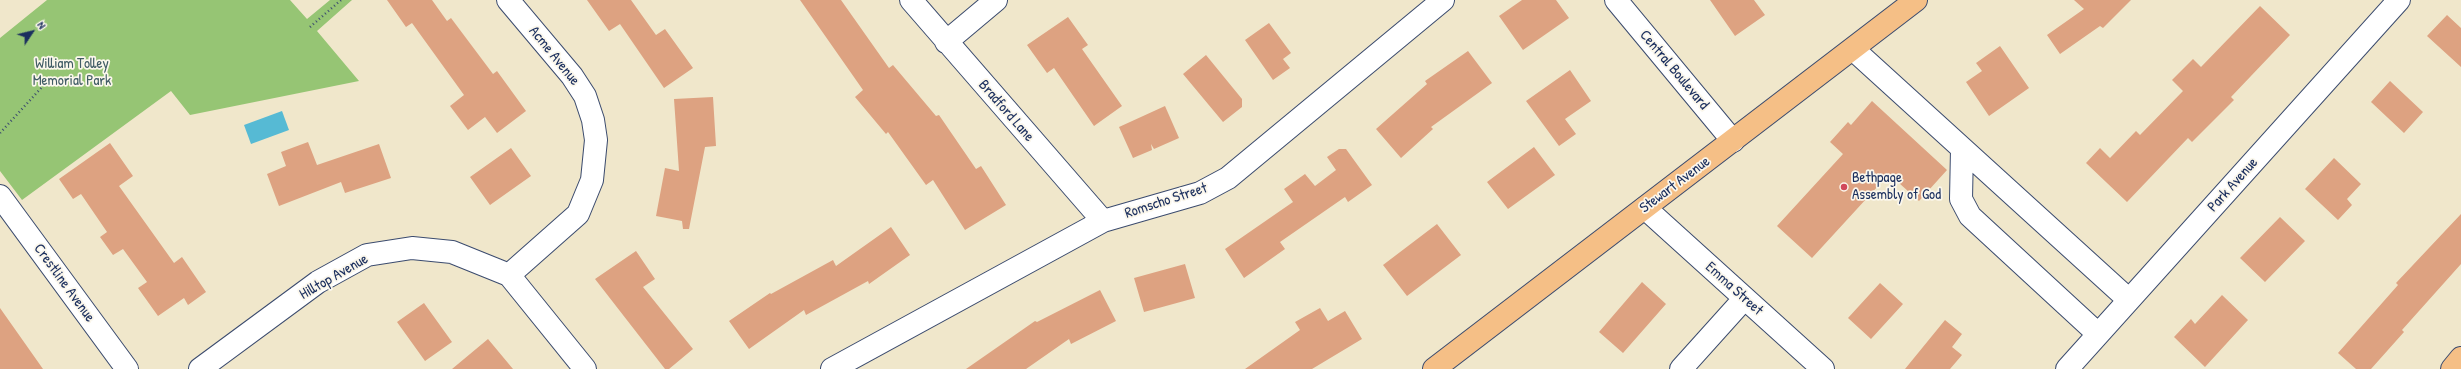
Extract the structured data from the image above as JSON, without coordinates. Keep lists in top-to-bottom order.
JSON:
{
  "streets": {
    "main road": ["Stewart Avenue"],
    "street": [
      "Acme Avenue",
      "Central Boulevard",
      "Bradford Lane",
      "Park Avenue",
      "Romscho Street",
      "Hilltop Avenue",
      "Crestline Avenue",
      "Emma Street"
    ]
  },
  "crossings": [
    ["Acme Avenue", "Hilltop Avenue"],
    ["Central Boulevard", "Stewart Avenue"],
    ["Bradford Lane", "Romscho Street"],
    ["Stewart Avenue", "Emma Street"]
  ],
  "parks": ["William Tolley Memorial Park"],
  "places": ["Bethpage Assembly of God"],
  "north": "top right"
}
